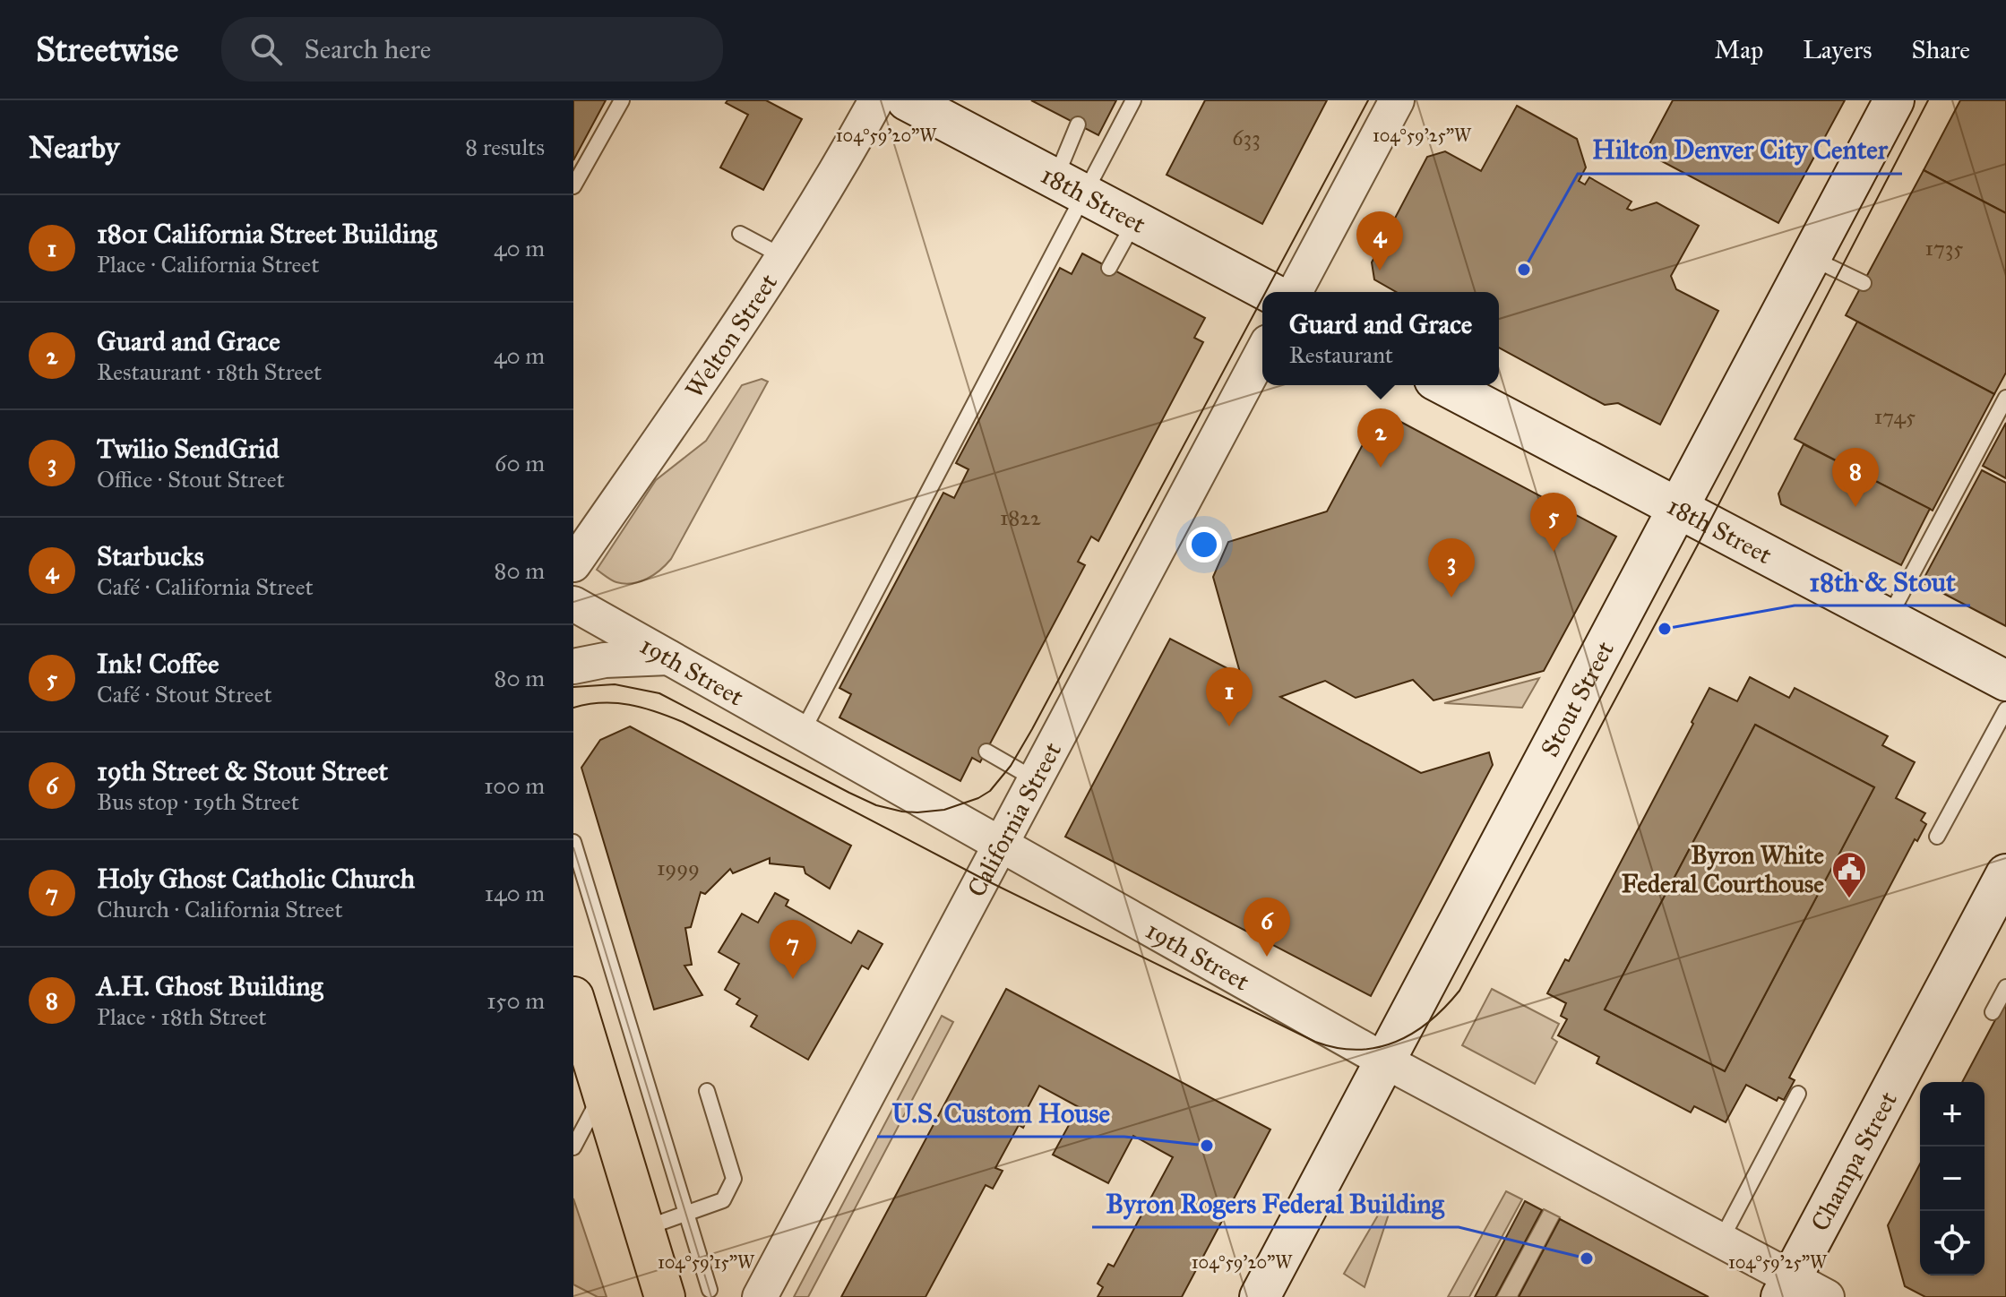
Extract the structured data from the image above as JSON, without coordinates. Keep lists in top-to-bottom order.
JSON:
{
  "streets": {
    "main road": ["18th Street", "Stout Street", "Champa Street"],
    "street": ["Welton Street", "19th Street", "California Street"]
  },
  "crossings": [
    ["18th Street", "Welton Street"],
    ["18th Street", "Stout Street"],
    ["19th Street", "Stout Street"],
    ["19th Street", "California Street"],
    ["19th Street", "Champa Street"]
  ],
  "places": {
    "other": [
      "Hilton Denver City Center",
      "18th & Stout",
      "U.S. Custom House",
      "Byron Rogers Federal Building"
    ],
    "public building": ["Byron White Federal Courthouse"]
  },
  "house_numbers": [
    "633",
    "1735",
    "1745",
    "1822",
    "1999"
  ],
  "page": {
    "header": "Streetwise",
    "search": "Search here",
    "nav": ["Map", "Layers", "Share"],
    "heading": ["Nearby", "8 results"],
    "list": [
      {
        "mark": "1",
        "name": "1801 California Street Building",
        "note": "Place · California Street",
        "value": "40 m"
      },
      {
        "mark": "2",
        "name": "Guard and Grace",
        "note": "Restaurant · 18th Street",
        "value": "40 m"
      },
      {
        "mark": "3",
        "name": "Twilio SendGrid",
        "note": "Office · Stout Street",
        "value": "60 m"
      },
      {
        "mark": "4",
        "name": "Starbucks",
        "note": "Café · California Street",
        "value": "80 m"
      },
      {
        "mark": "5",
        "name": "Ink! Coffee",
        "note": "Café · Stout Street",
        "value": "80 m"
      },
      {
        "mark": "6",
        "name": "19th Street & Stout Street",
        "note": "Bus stop · 19th Street",
        "value": "100 m"
      },
      {
        "mark": "7",
        "name": "Holy Ghost Catholic Church",
        "note": "Church · California Street",
        "value": "140 m"
      },
      {
        "mark": "8",
        "name": "A.H. Ghost Building",
        "note": "Place · 18th Street",
        "value": "150 m"
      }
    ],
    "pins": [
      "4",
      "2",
      "8",
      "5",
      "3",
      "1",
      "6",
      "7"
    ],
    "popup": ["Guard and Grace", "Restaurant"],
    "map_buttons": ["+", "−"]
  },
  "coordinates": ["104°59'20\"W", "104°59'25\"W", "104°59'15\"W"]
}
